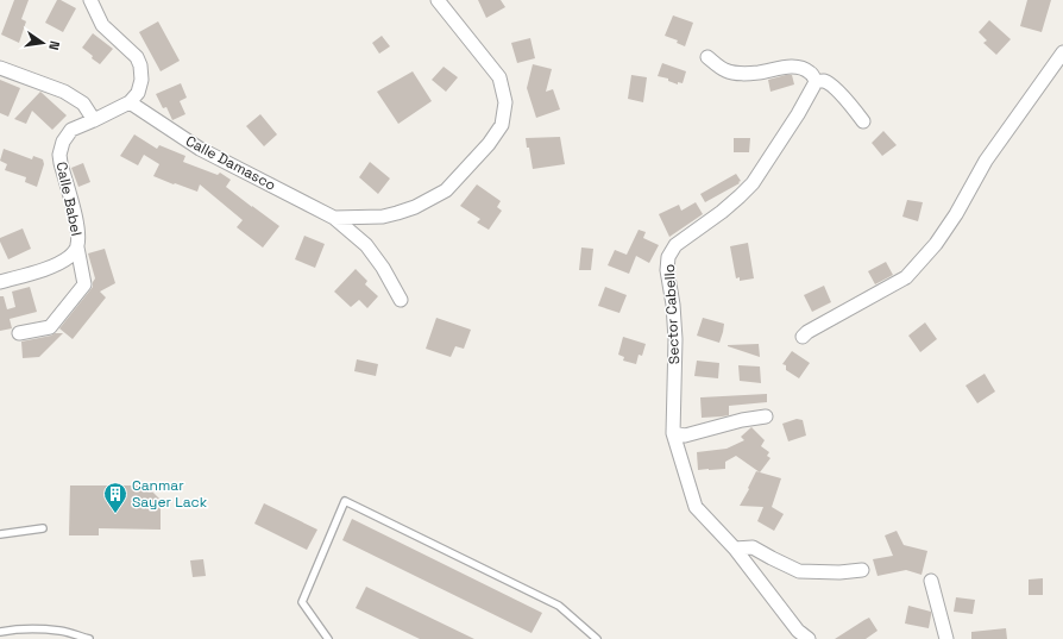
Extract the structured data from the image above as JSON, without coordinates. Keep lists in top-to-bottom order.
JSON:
{
  "streets": {
    "street": ["Calle Damasco", "Calle Babel", "Sector Cabello"]
  },
  "crossings": [
    ["Calle Damasco", "Calle Babel"]
  ],
  "places": {
    "building": ["Canmar Sayer Lack"]
  },
  "north": "right"
}
